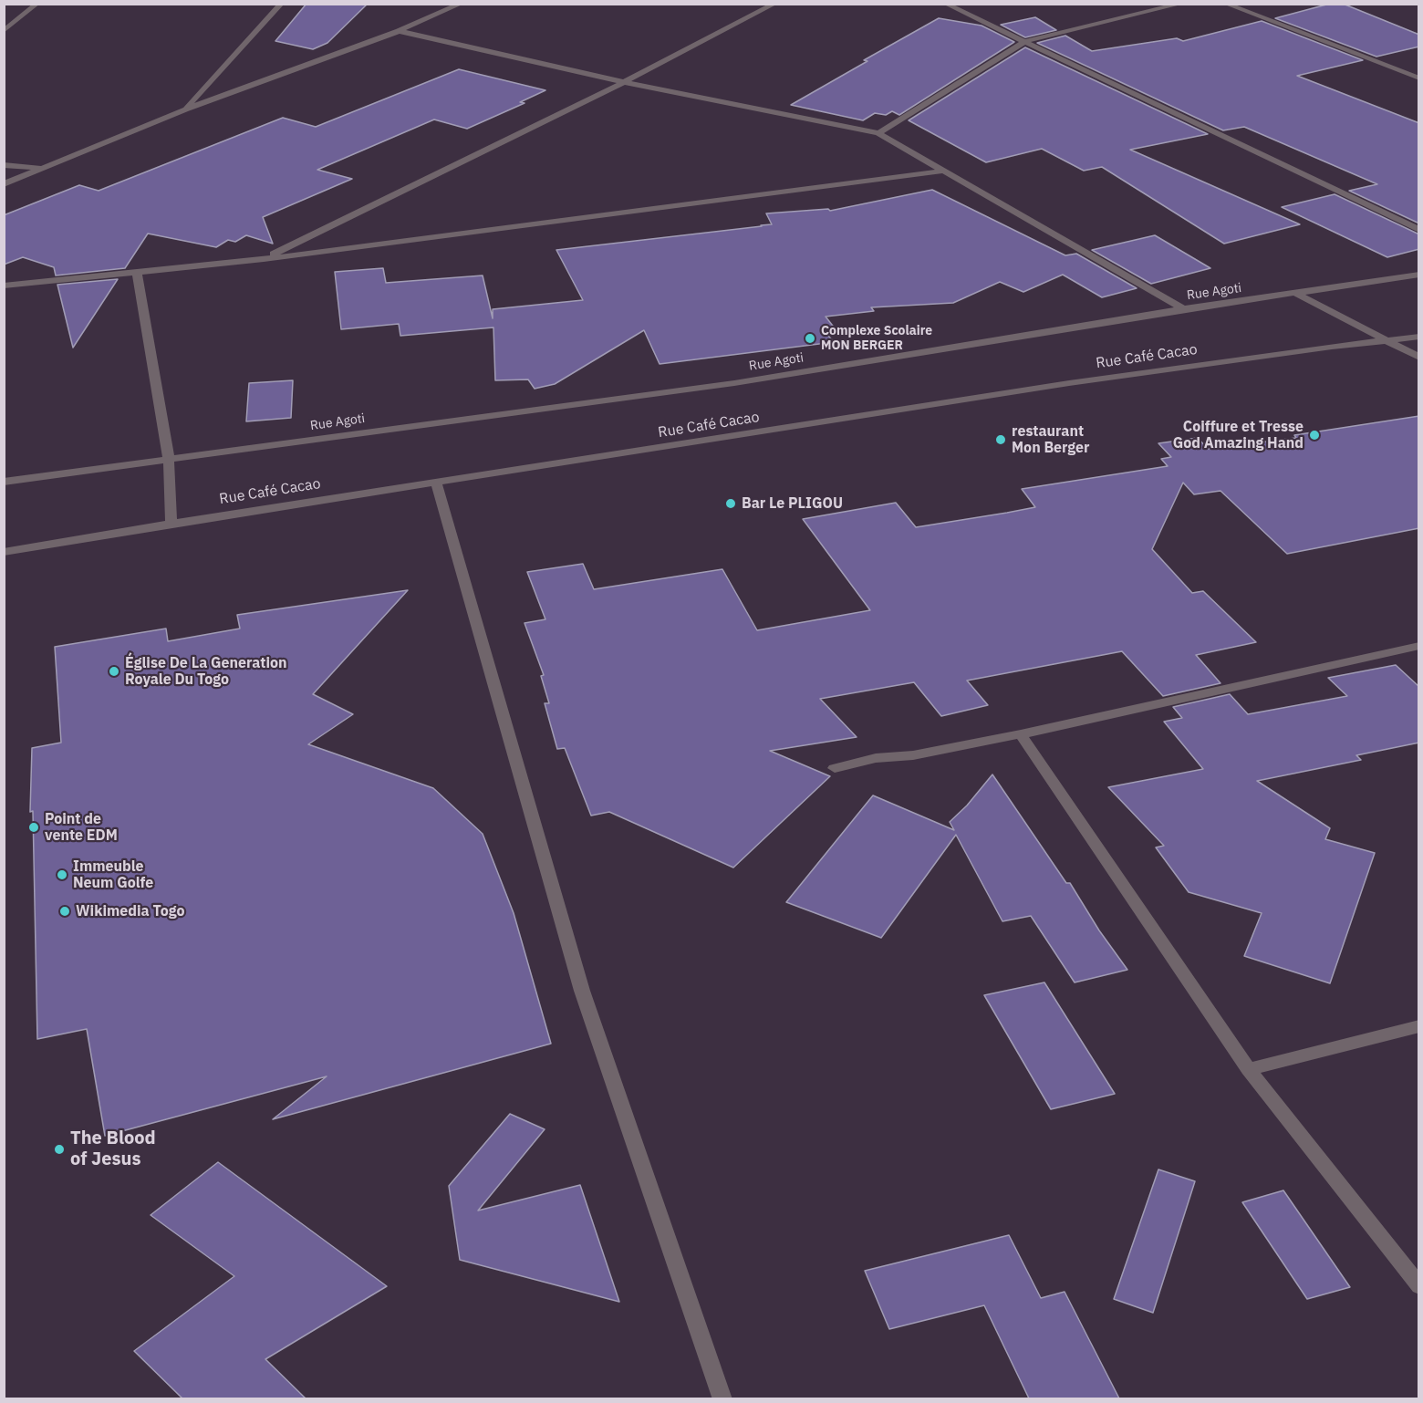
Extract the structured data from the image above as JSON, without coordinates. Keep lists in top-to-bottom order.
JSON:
{
  "streets": {
    "street": ["Rue Agoti", "Rue Café Cacao"]
  },
  "places": [
    "Complexe Scolaire MON BERGER",
    "Coiffure et Tresse God Amazing Hand",
    "restaurant Mon Berger",
    "Bar Le PLIGOU",
    "Église De La Generation Royale Du Togo",
    "Point de vente EDM",
    "Immeuble Neum Golfe",
    "Wikimedia Togo",
    "The Blood of Jesus"
  ]
}
